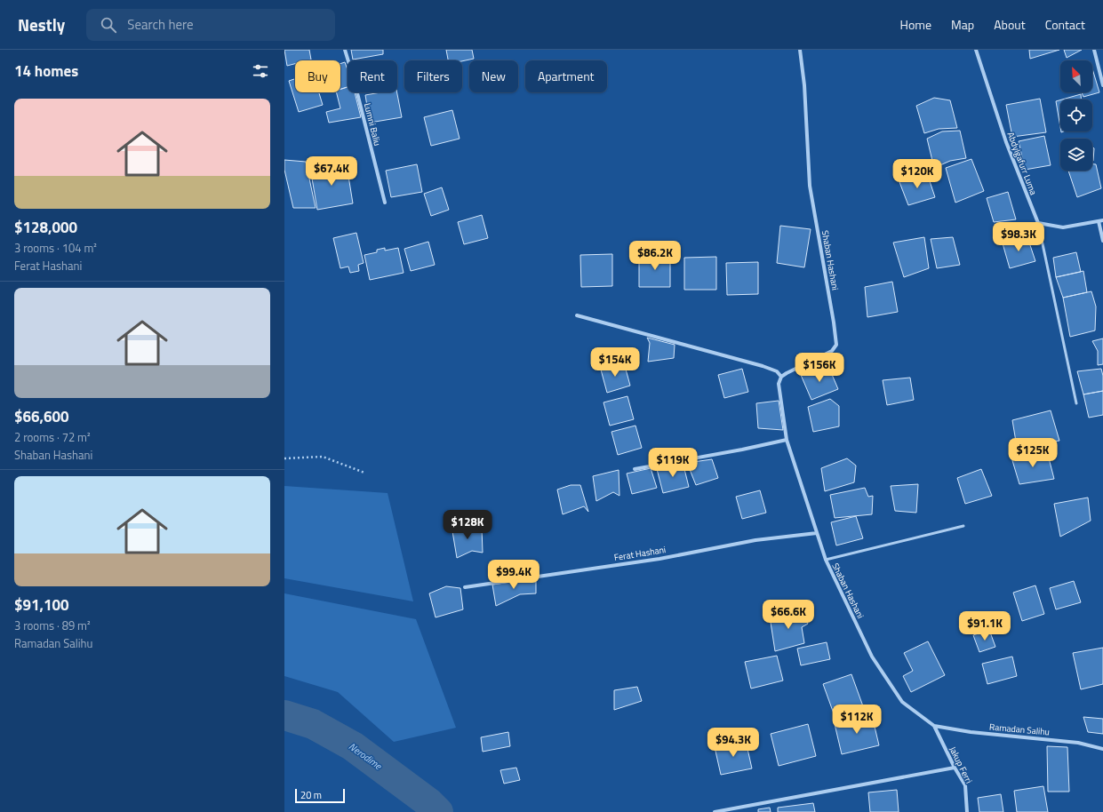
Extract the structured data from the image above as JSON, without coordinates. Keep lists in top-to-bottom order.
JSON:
{
  "streets": {
    "street": [
      "Lumni Baliu",
      "Abdylgafurr Luma",
      "Shaban Hashani",
      "Ferat Hashani",
      "Ramadan Salihu",
      "Jakup Ferri"
    ]
  },
  "crossings": [
    ["Shaban Hashani", "Ferat Hashani"],
    ["Shaban Hashani", "Ramadan Salihu"],
    ["Shaban Hashani", "Jakup Ferri"],
    ["Ramadan Salihu", "Jakup Ferri"]
  ],
  "water": ["Nerodime"],
  "scale_bar": "20 m",
  "north": "top left",
  "page": {
    "header": "Nestly",
    "search": "Search here",
    "nav": [
      "Home",
      "Map",
      "About",
      "Contact"
    ],
    "heading": "14 homes",
    "chip": [
      "Buy",
      "Rent",
      "Filters",
      "New",
      "Apartment"
    ],
    "list": [
      {
        "name": "$128,000",
        "note": "3 rooms · 104 m² · Ferat Hashani"
      },
      {
        "name": "$66,600",
        "note": "2 rooms · 72 m² · Shaban Hashani"
      },
      {
        "name": "$91,100",
        "note": "3 rooms · 89 m² · Ramadan Salihu"
      }
    ],
    "price": [
      "$67.4K",
      "$120K",
      "$98.3K",
      "$86.2K",
      "$154K",
      "$156K",
      "$125K",
      "$119K",
      "$128K",
      "$99.4K",
      "$66.6K",
      "$91.1K",
      "$112K",
      "$94.3K"
    ],
    "scale": "20 m"
  }
}
